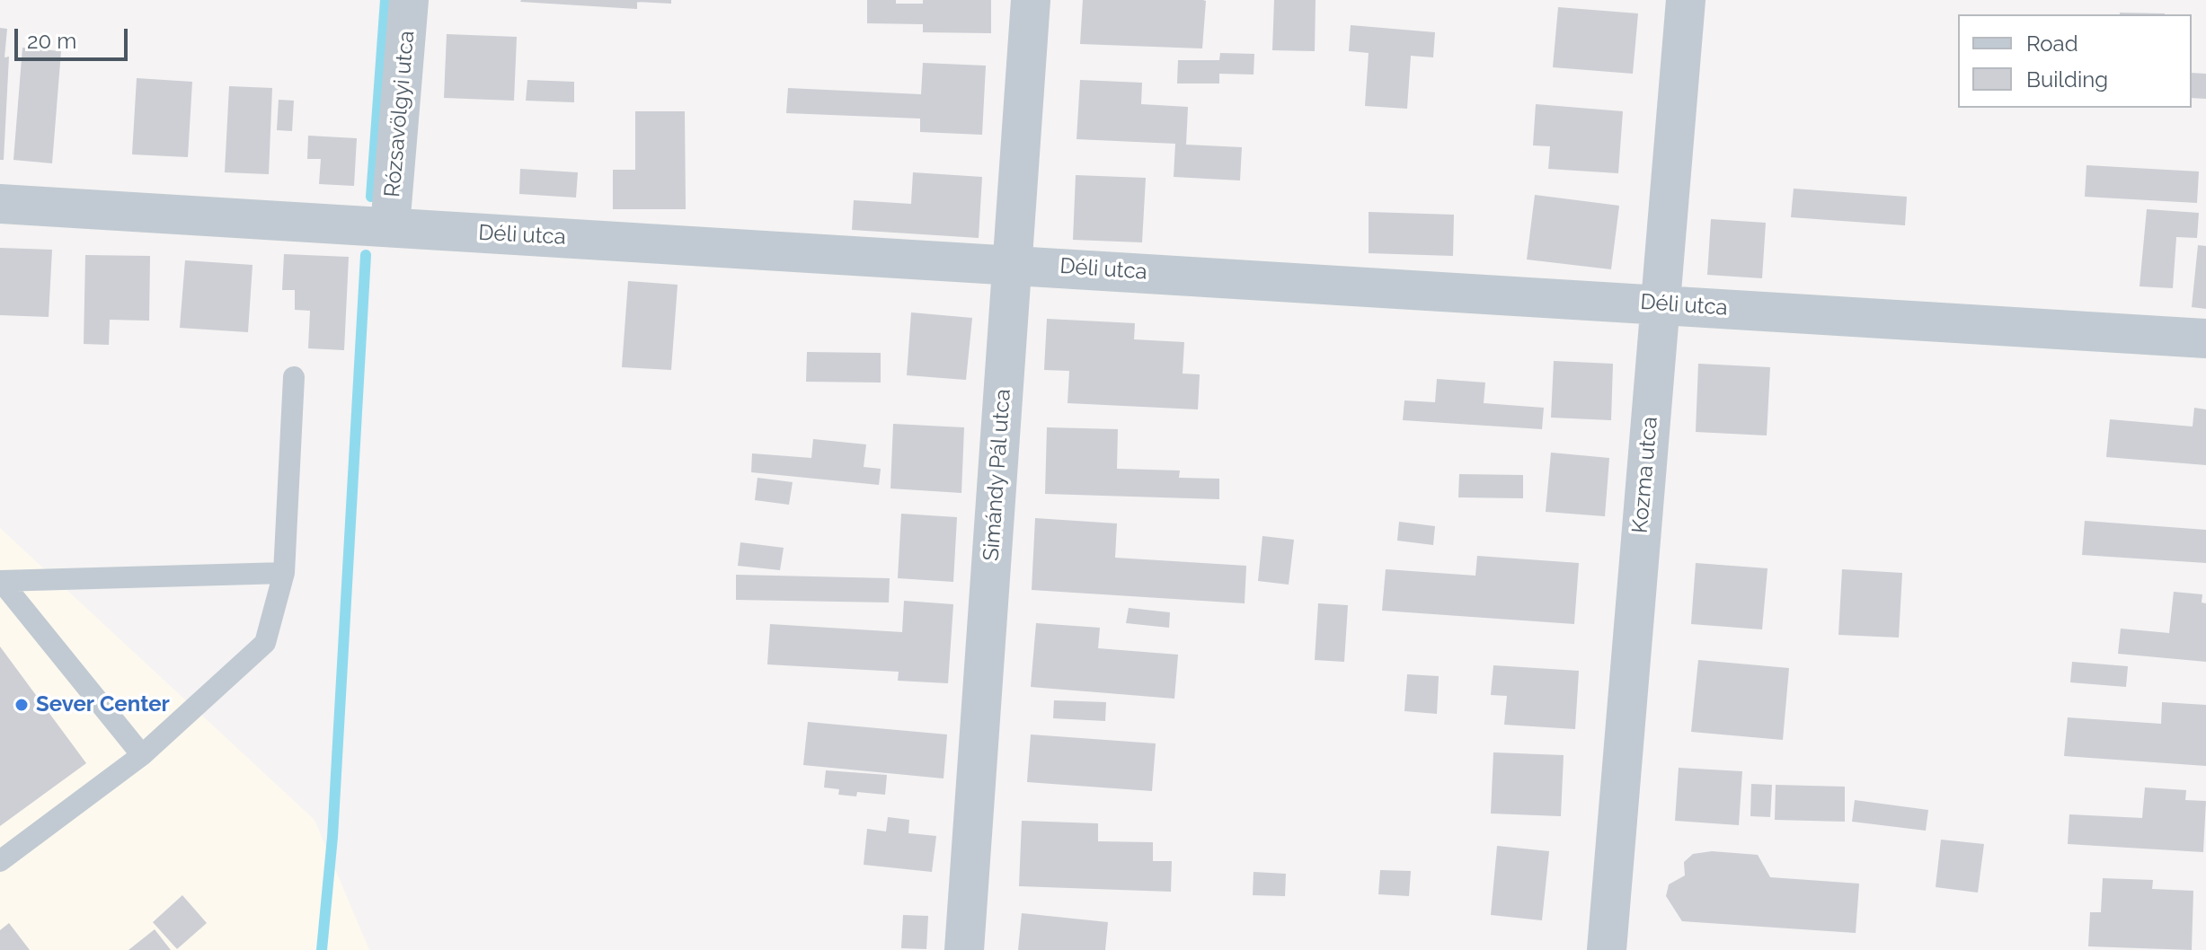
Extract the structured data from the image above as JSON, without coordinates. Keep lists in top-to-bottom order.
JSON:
{
  "streets": {
    "street": [
      "Rózsavölgyi utca",
      "Déli utca",
      "Simándy Pál utca",
      "Kozma utca"
    ]
  },
  "crossings": [
    ["Rózsavölgyi utca", "Déli utca"],
    ["Déli utca", "Simándy Pál utca"],
    ["Déli utca", "Kozma utca"]
  ],
  "places": ["Sever Center"],
  "legend": ["Road", "Building"],
  "scale_bar": "20 m"
}
